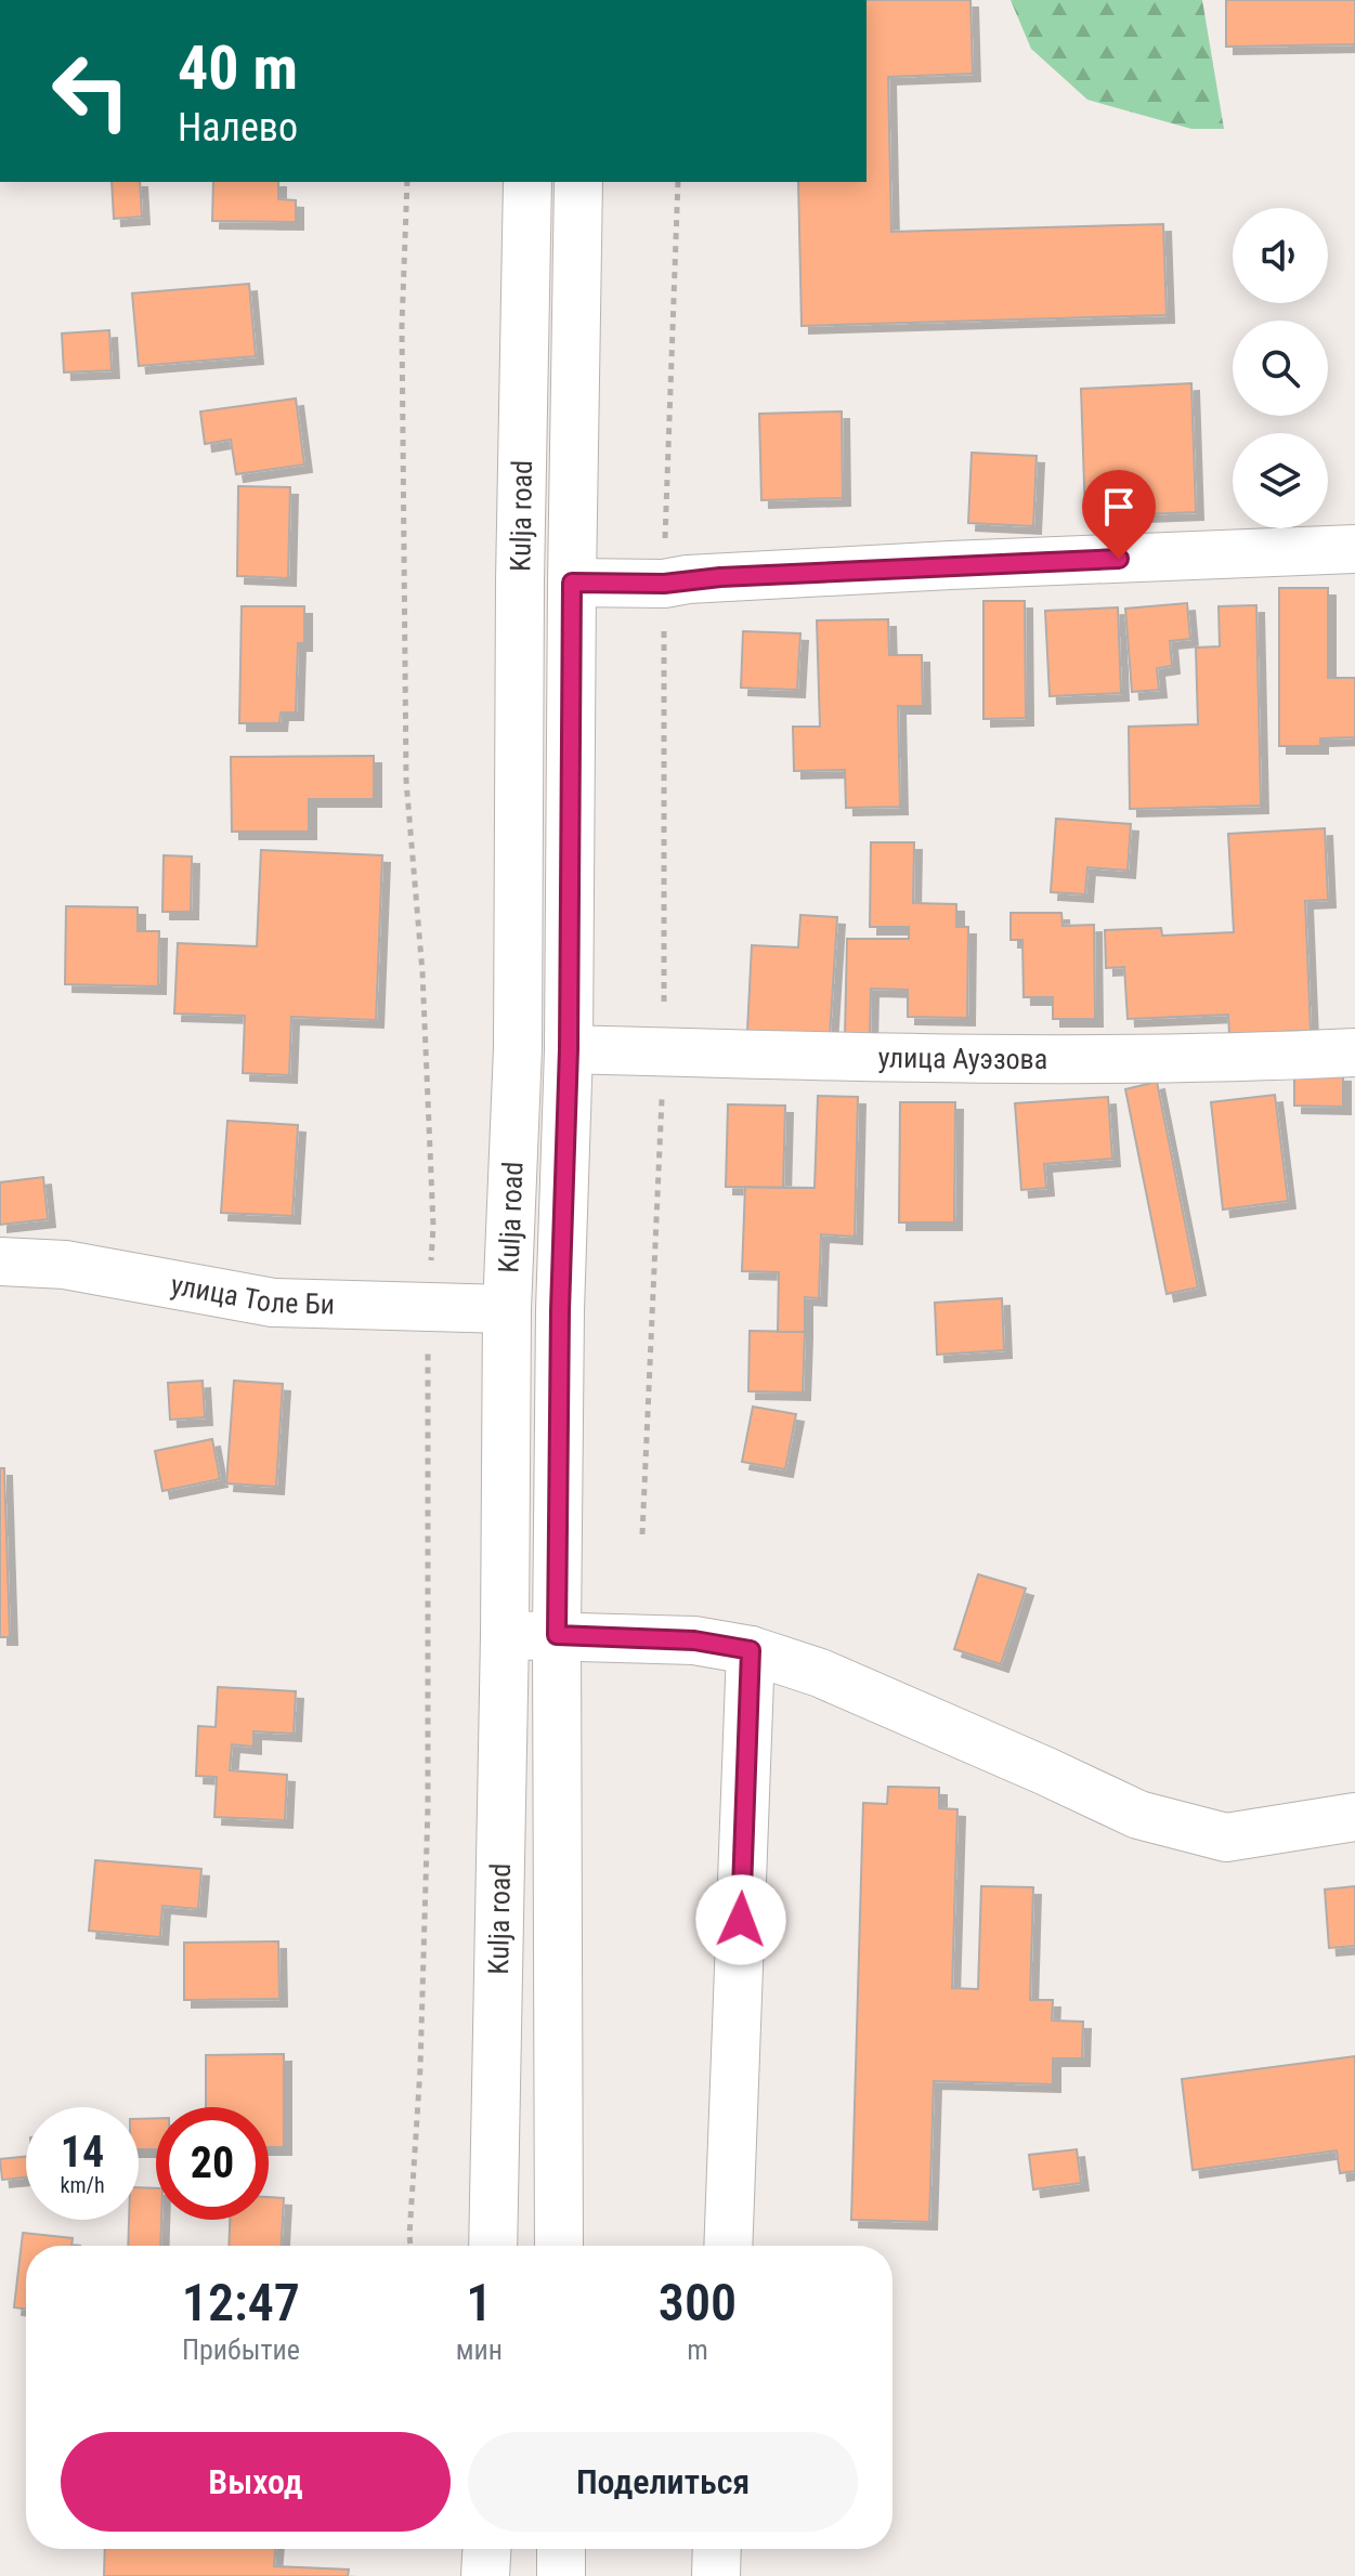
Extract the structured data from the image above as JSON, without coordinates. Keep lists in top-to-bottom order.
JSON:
{
  "streets": {
    "main road": ["Kulja road", "улица Ауэзова", "улица Толе Би"]
  },
  "crossings": [
    ["Kulja road", "улица Ауэзова"],
    ["Kulja road", "улица Толе Би"]
  ],
  "page": {
    "turn": ["40 m", "Налево"],
    "speed": "14 km/h",
    "limit": "20",
    "eta": [
      "12:47",
      "Прибытие",
      "1",
      "мин",
      "300",
      "m"
    ],
    "buttons": ["Выход", "Поделиться"]
  }
}
